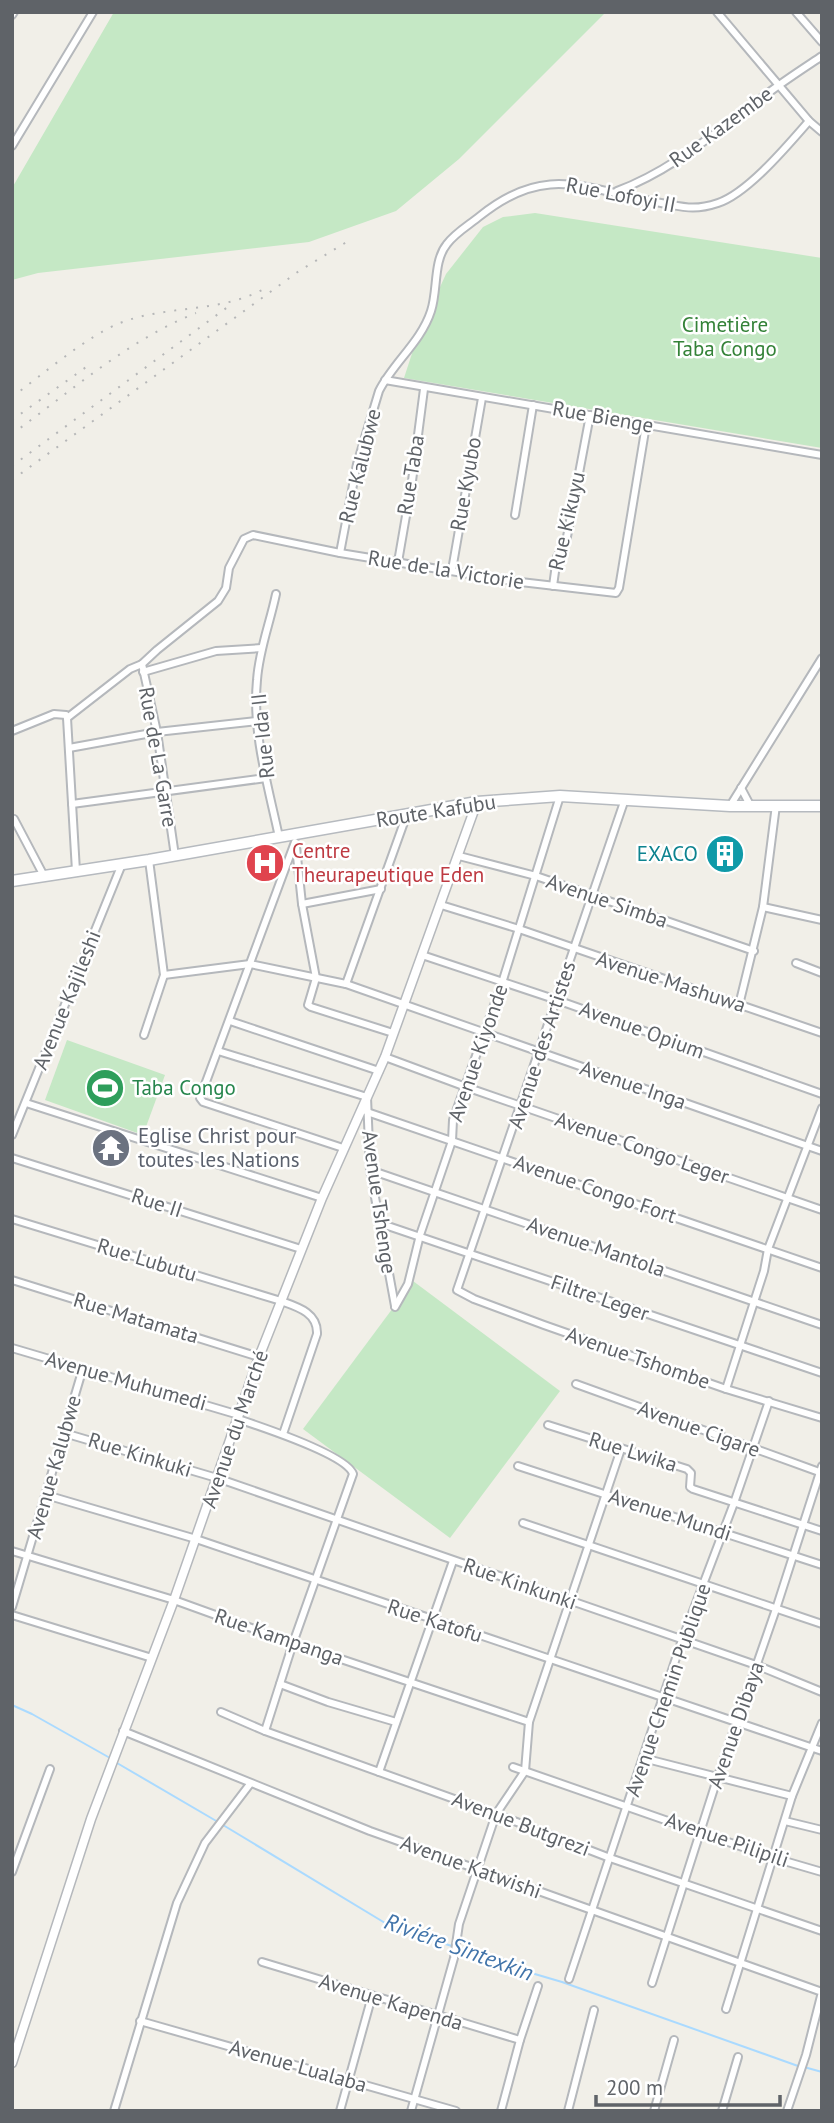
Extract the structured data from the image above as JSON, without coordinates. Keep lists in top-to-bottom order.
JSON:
{
  "streets": {
    "main road": ["Route Kafubu"],
    "street": [
      "Rue Kazembe",
      "Rue Lofoyi II",
      "Rue Bienge",
      "Rue Kalubwe",
      "Rue Taba",
      "Rue Kyubo",
      "Rue Kikuyu",
      "Rue de la Victorie",
      "Rue Ida II",
      "Rue de La Garre",
      "Avenue Simba",
      "Avenue Mashuwa",
      "Avenue Kajileshi",
      "Avenue Opium",
      "Avenue des Artistes",
      "Avenue Kiyonde",
      "Avenue Inga",
      "Avenue Congo Leger",
      "Avenue Congo Fort",
      "Avenue Tshenge",
      "Rue II",
      "Avenue Mantola",
      "Rue Lubutu",
      "Filtre Leger",
      "Rue Matamata",
      "Avenue Tshombe",
      "Avenue Muhumedi",
      "Avenue du Marché",
      "Avenue Cigare",
      "Rue Lwika",
      "Rue Kinkuki",
      "Avenue Kalubwe",
      "Avenue Mundi",
      "Rue Kinkunki",
      "Rue Katofu",
      "Rue Kampanga",
      "Avenue Chemin Publique",
      "Avenue Dibaya",
      "Avenue Butgrezi",
      "Avenue Pilipili",
      "Avenue Katwishi",
      "Avenue Kapenda",
      "Avenue Lualaba"
    ]
  },
  "crossings": [
    ["Rue Kazembe", "Rue Lofoyi II"],
    ["Rue Lofoyi II", "Rue Bienge"],
    ["Rue Lofoyi II", "Rue Kalubwe"],
    ["Rue Bienge", "Rue Kalubwe"],
    ["Rue Bienge", "Rue Taba"],
    ["Rue Bienge", "Rue Kyubo"],
    ["Rue Bienge", "Rue Kikuyu"],
    ["Rue Bienge", "Rue de la Victorie"],
    ["Rue Kalubwe", "Rue de la Victorie"],
    ["Rue Taba", "Rue de la Victorie"],
    ["Rue Kyubo", "Rue de la Victorie"],
    ["Rue Kikuyu", "Rue de la Victorie"],
    ["Rue de la Victorie", "Rue de La Garre"],
    ["Rue Ida II", "Route Kafubu"],
    ["Rue de La Garre", "Route Kafubu"],
    ["Route Kafubu", "Avenue Kajileshi"],
    ["Route Kafubu", "Avenue des Artistes"],
    ["Route Kafubu", "Avenue Kiyonde"],
    ["Route Kafubu", "Avenue du Marché"],
    ["Avenue Simba", "Avenue des Artistes"],
    ["Avenue Simba", "Avenue Kiyonde"],
    ["Avenue Simba", "Avenue du Marché"],
    ["Avenue Mashuwa", "Avenue des Artistes"],
    ["Avenue Mashuwa", "Avenue Kiyonde"],
    ["Avenue Mashuwa", "Avenue du Marché"],
    ["Avenue Opium", "Avenue des Artistes"],
    ["Avenue Opium", "Avenue Kiyonde"],
    ["Avenue Opium", "Avenue du Marché"],
    ["Avenue des Artistes", "Avenue Inga"],
    ["Avenue des Artistes", "Avenue Congo Leger"],
    ["Avenue des Artistes", "Avenue Congo Fort"],
    ["Avenue des Artistes", "Avenue Mantola"],
    ["Avenue des Artistes", "Filtre Leger"],
    ["Avenue des Artistes", "Avenue Tshombe"],
    ["Avenue Kiyonde", "Avenue Inga"],
    ["Avenue Kiyonde", "Avenue Congo Leger"],
    ["Avenue Kiyonde", "Avenue Congo Fort"],
    ["Avenue Kiyonde", "Avenue Tshenge"],
    ["Avenue Kiyonde", "Avenue Mantola"],
    ["Avenue Kiyonde", "Filtre Leger"],
    ["Avenue Inga", "Avenue du Marché"],
    ["Avenue Congo Leger", "Avenue du Marché"],
    ["Avenue Congo Fort", "Avenue Tshenge"],
    ["Avenue Tshenge", "Avenue Mantola"],
    ["Avenue Tshenge", "Filtre Leger"],
    ["Avenue Tshenge", "Avenue du Marché"],
    ["Rue II", "Avenue du Marché"],
    ["Rue Lubutu", "Avenue Muhumedi"],
    ["Rue Lubutu", "Avenue du Marché"],
    ["Rue Matamata", "Avenue du Marché"],
    ["Avenue Tshombe", "Avenue Chemin Publique"],
    ["Avenue Muhumedi", "Avenue du Marché"],
    ["Avenue Muhumedi", "Avenue Kalubwe"],
    ["Avenue Muhumedi", "Rue Kinkunki"],
    ["Avenue du Marché", "Rue Kinkuki"],
    ["Avenue du Marché", "Rue Kinkunki"],
    ["Avenue du Marché", "Rue Katofu"],
    ["Avenue du Marché", "Rue Kampanga"],
    ["Avenue du Marché", "Avenue Katwishi"],
    ["Avenue Cigare", "Avenue Chemin Publique"],
    ["Avenue Cigare", "Avenue Dibaya"],
    ["Rue Lwika", "Avenue Chemin Publique"],
    ["Rue Lwika", "Avenue Dibaya"],
    ["Rue Kinkuki", "Avenue Kalubwe"],
    ["Rue Kinkuki", "Rue Kinkunki"],
    ["Avenue Kalubwe", "Rue Katofu"],
    ["Avenue Kalubwe", "Rue Kampanga"],
    ["Avenue Mundi", "Avenue Chemin Publique"],
    ["Avenue Mundi", "Avenue Dibaya"],
    ["Rue Kinkunki", "Avenue Chemin Publique"],
    ["Rue Kinkunki", "Avenue Dibaya"],
    ["Rue Katofu", "Avenue Chemin Publique"],
    ["Rue Katofu", "Avenue Dibaya"],
    ["Avenue Chemin Publique", "Avenue Butgrezi"],
    ["Avenue Chemin Publique", "Avenue Pilipili"],
    ["Avenue Chemin Publique", "Avenue Katwishi"],
    ["Avenue Dibaya", "Avenue Butgrezi"],
    ["Avenue Dibaya", "Avenue Pilipili"],
    ["Avenue Dibaya", "Avenue Katwishi"]
  ],
  "water": ["Riviére Sintexkin"],
  "parks": ["Cimetière Taba Congo"],
  "places": {
    "building": ["EXACO"],
    "hospital": ["Centre Theurapeutique Eden"],
    "sports": ["Taba Congo"],
    "temple": ["Eglise Christ pour toutes les Nations"]
  },
  "scale_bar": "200 m"
}
